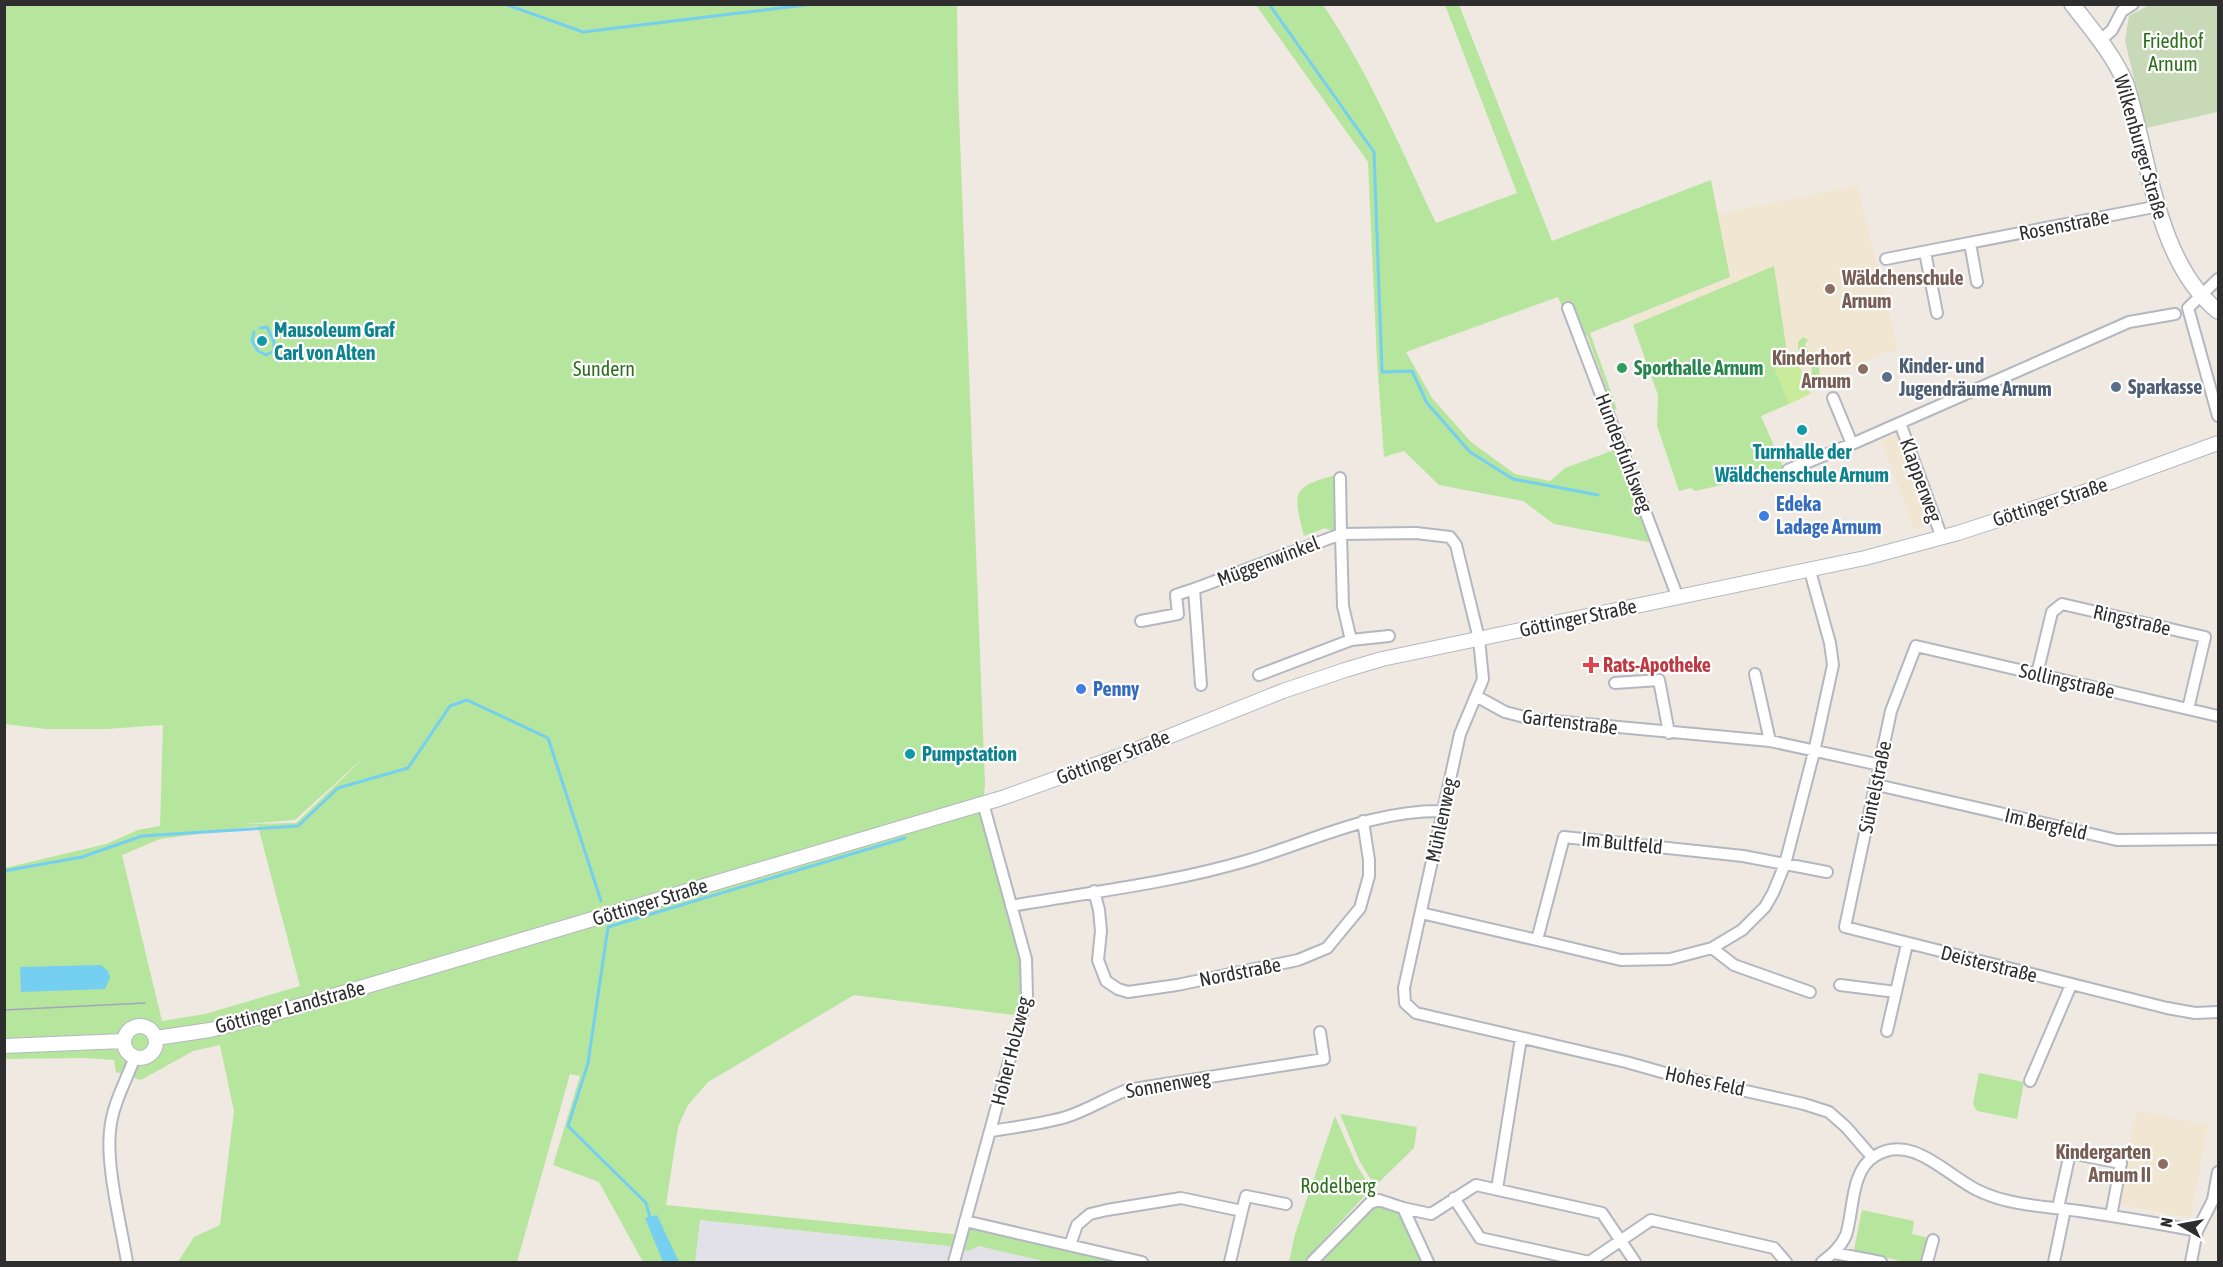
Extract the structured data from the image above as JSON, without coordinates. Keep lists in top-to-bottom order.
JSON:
{
  "streets": {
    "main road": ["Wilkenburger Straße"],
    "street": [
      "Rosenstraße",
      "Hundepfuhlsweg",
      "Klapperweg",
      "Göttinger Straße",
      "Müggenwinkel",
      "Ringstraße",
      "Sollingstraße",
      "Gartenstraße",
      "Süntelstraße",
      "Mühlenweg",
      "Im Bergfeld",
      "Im Bultfeld",
      "Deisterstraße",
      "Nordstraße",
      "Göttinger Landstraße",
      "Hoher Holzweg",
      "Hohes Feld",
      "Sonnenweg"
    ]
  },
  "crossings": [
    ["Wilkenburger Straße", "Rosenstraße"],
    ["Hundepfuhlsweg", "Göttinger Straße"],
    ["Klapperweg", "Göttinger Straße"],
    ["Göttinger Straße", "Müggenwinkel"],
    ["Göttinger Straße", "Mühlenweg"],
    ["Göttinger Straße", "Göttinger Landstraße"],
    ["Göttinger Straße", "Hoher Holzweg"],
    ["Müggenwinkel", "Mühlenweg"],
    ["Ringstraße", "Sollingstraße"],
    ["Sollingstraße", "Süntelstraße"],
    ["Gartenstraße", "Süntelstraße"],
    ["Gartenstraße", "Mühlenweg"],
    ["Süntelstraße", "Im Bergfeld"],
    ["Süntelstraße", "Deisterstraße"],
    ["Mühlenweg", "Hohes Feld"],
    ["Hoher Holzweg", "Sonnenweg"]
  ],
  "parks": ["Friedhof Arnum", "Sundern", "Rodelberg"],
  "places": {
    "other": [
      "Wäldchenschule Arnum",
      "Mausoleum Graf Carl von Alten",
      "Sporthalle Arnum",
      "Kinderhort Arnum",
      "Kinder- und Jugendräume Arnum",
      "Sparkasse",
      "Turnhalle der Wäldchenschule Arnum",
      "Edeka Ladage Arnum",
      "Penny",
      "Pumpstation",
      "Kindergarten Arnum II"
    ],
    "health": ["Rats-Apotheke"]
  },
  "north": "left"
}
